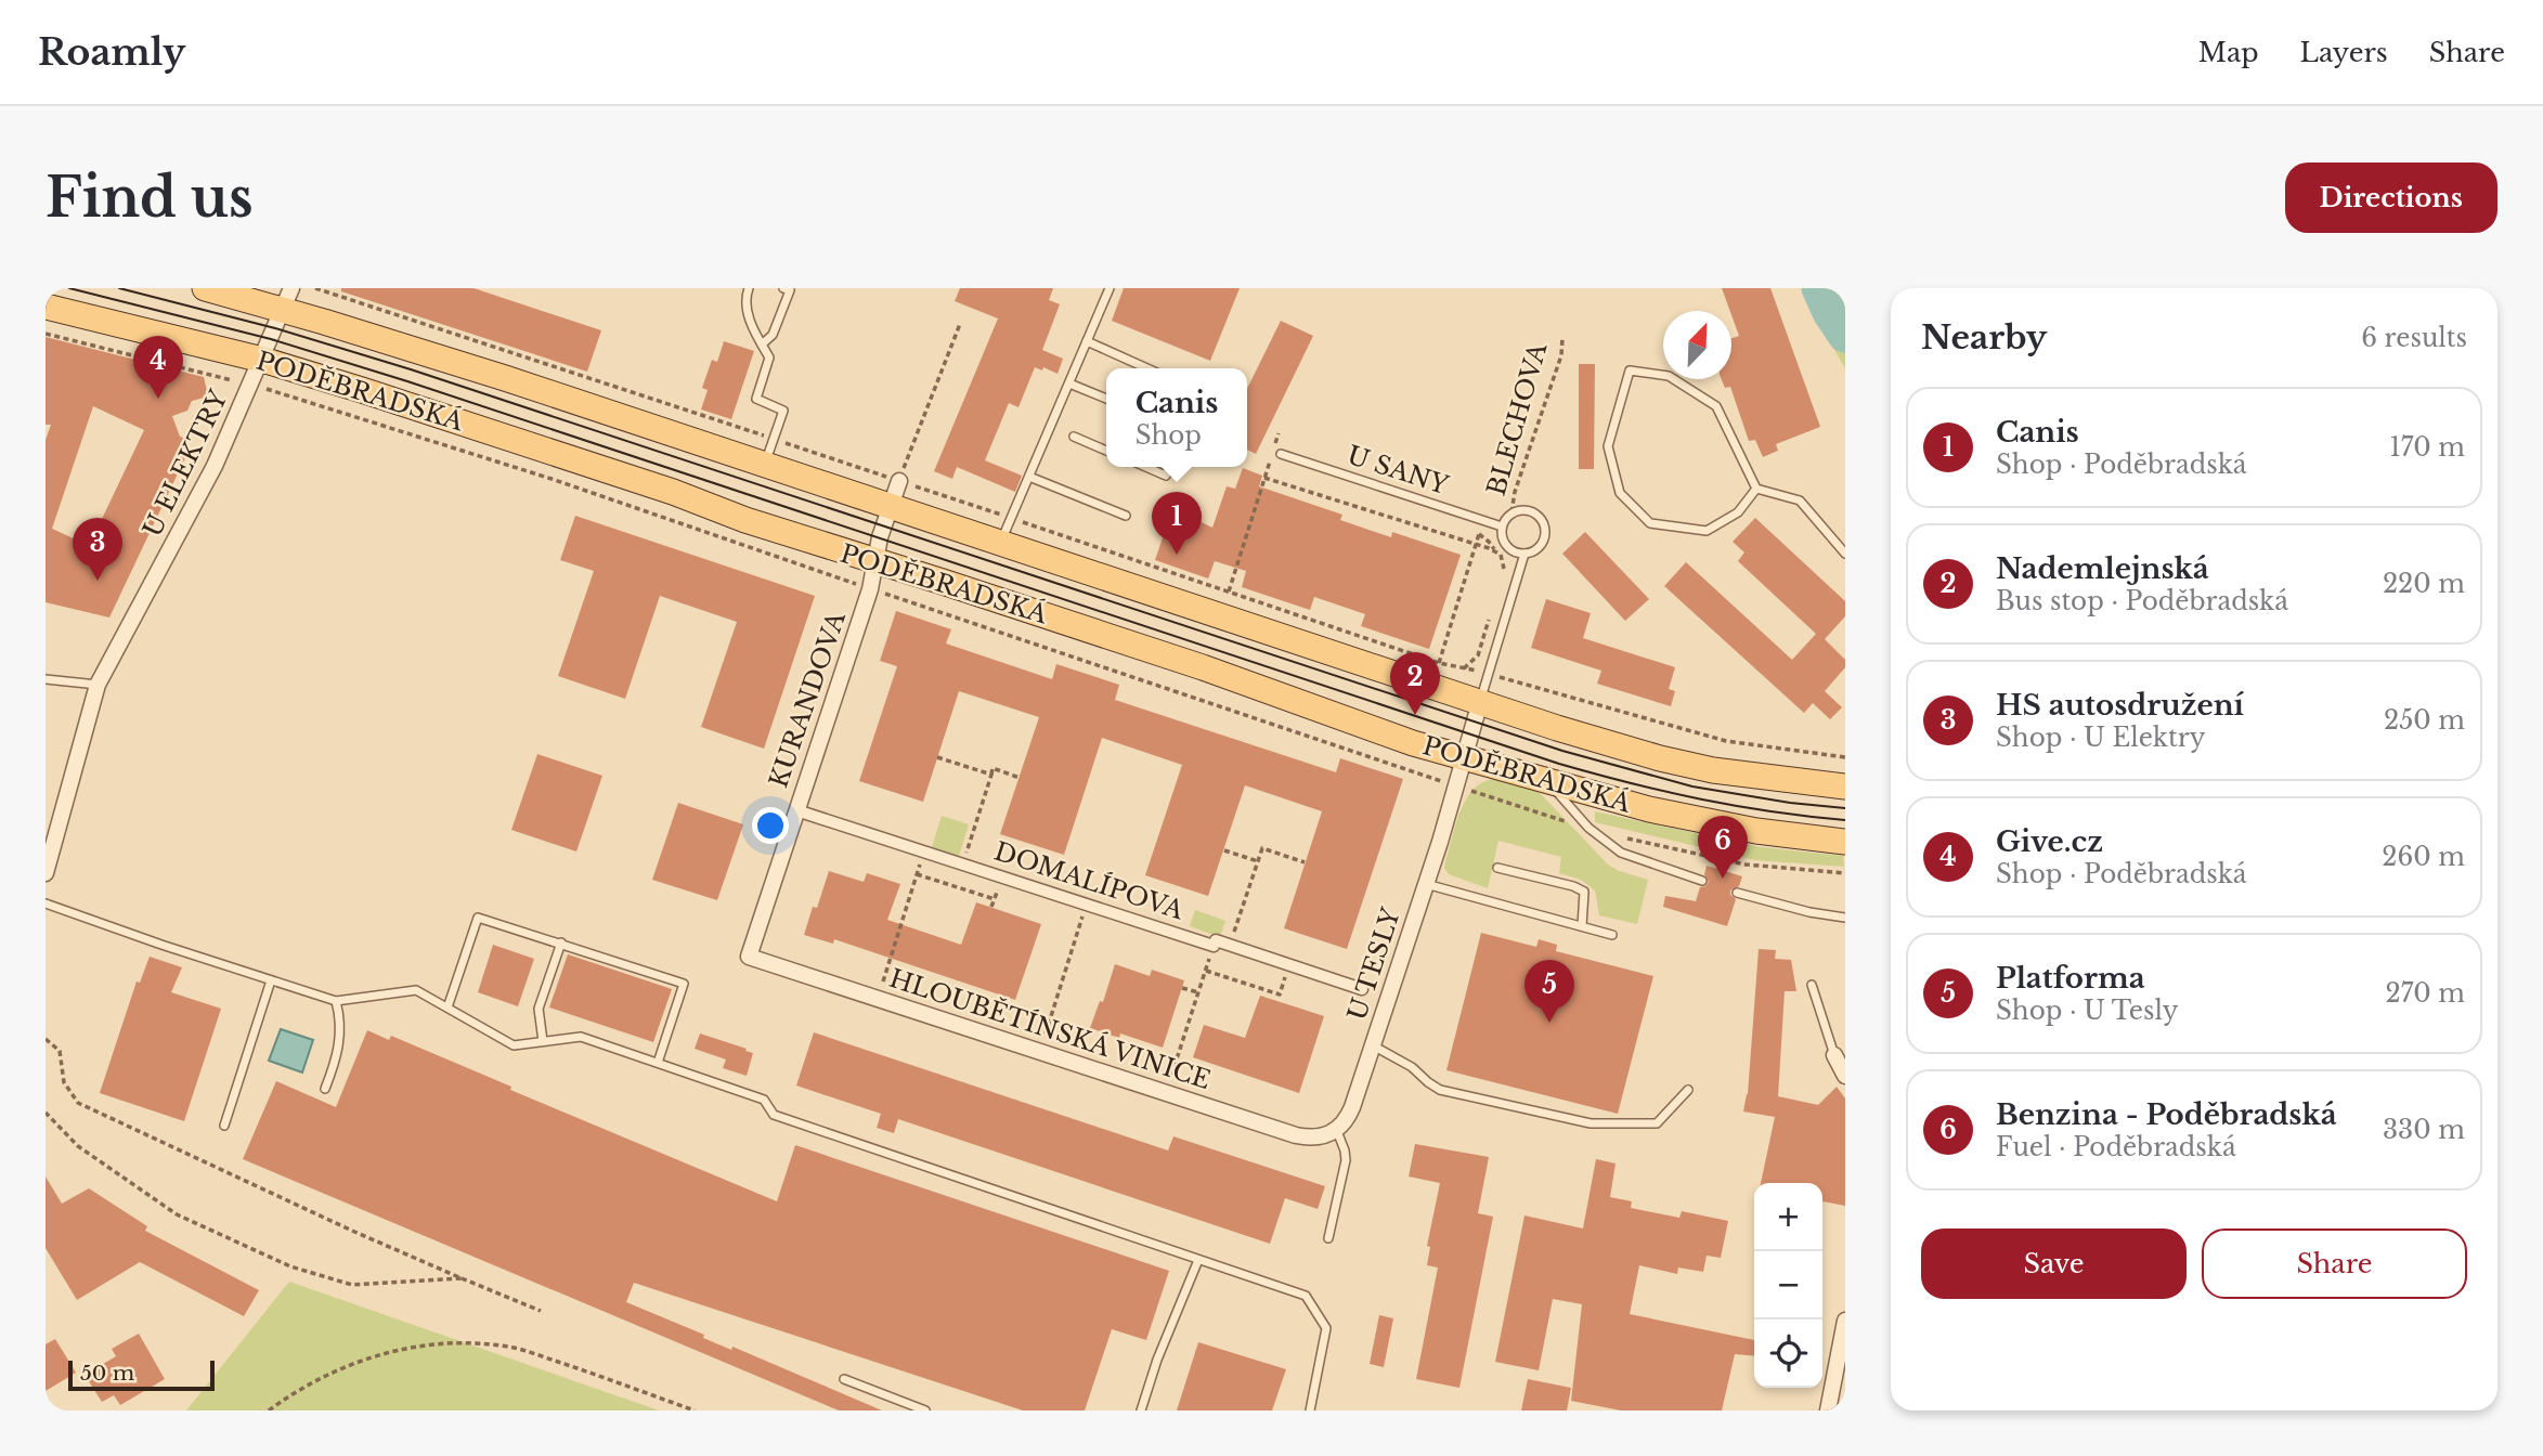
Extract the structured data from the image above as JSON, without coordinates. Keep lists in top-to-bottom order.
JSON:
{
  "streets": {
    "main road": ["PODĚBRADSKÁ"],
    "street": [
      "U ELEKTRY",
      "KURANDOVA",
      "DOMALÍPOVA",
      "U TESLY",
      "HLOUBĚTÍNSKÁ VINICE"
    ],
    "lane": ["BLECHOVA", "U SANY"]
  },
  "crossings": [
    ["PODĚBRADSKÁ", "U ELEKTRY"],
    ["PODĚBRADSKÁ", "KURANDOVA"],
    ["PODĚBRADSKÁ", "U TESLY"],
    ["BLECHOVA", "U SANY"],
    ["BLECHOVA", "U TESLY"],
    ["KURANDOVA", "DOMALÍPOVA"],
    ["KURANDOVA", "HLOUBĚTÍNSKÁ VINICE"],
    ["U TESLY", "HLOUBĚTÍNSKÁ VINICE"]
  ],
  "scale_bar": "50 m",
  "north": "top right",
  "page": {
    "header": "Roamly",
    "nav": ["Map", "Layers", "Share"],
    "buttons": [
      "Directions",
      ["Save", "Share"]
    ],
    "title": "Find us",
    "heading": ["Nearby", "6 results"],
    "pins": [
      "4",
      "1",
      "3",
      "2",
      "6",
      "5"
    ],
    "popup": ["Canis", "Shop"],
    "list": [
      {
        "mark": "1",
        "name": "Canis",
        "note": "Shop · Poděbradská",
        "value": "170 m"
      },
      {
        "mark": "2",
        "name": "Nademlejnská",
        "note": "Bus stop · Poděbradská",
        "value": "220 m"
      },
      {
        "mark": "3",
        "name": "HS autosdružení",
        "note": "Shop · U Elektry",
        "value": "250 m"
      },
      {
        "mark": "4",
        "name": "Give.cz",
        "note": "Shop · Poděbradská",
        "value": "260 m"
      },
      {
        "mark": "5",
        "name": "Platforma",
        "note": "Shop · U Tesly",
        "value": "270 m"
      },
      {
        "mark": "6",
        "name": "Benzina - Poděbradská",
        "note": "Fuel · Poděbradská",
        "value": "330 m"
      }
    ],
    "map_buttons": ["+", "−"],
    "scale": "50 m"
  }
}
